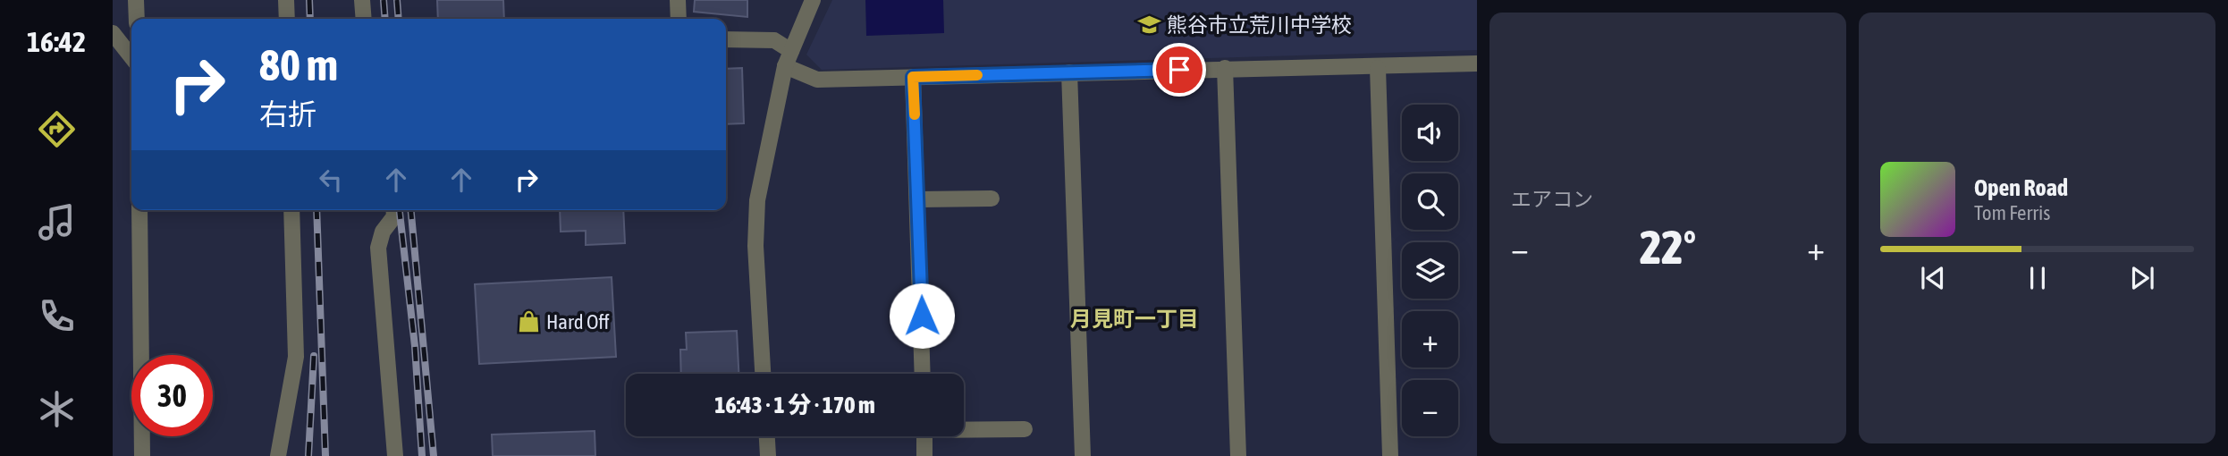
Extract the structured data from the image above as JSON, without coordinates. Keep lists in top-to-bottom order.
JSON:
{
  "districts": ["月見町一丁目"],
  "places": {
    "school or university": ["熊谷市立荒川中学校"],
    "shop": ["Hard Off"]
  },
  "page": {
    "tabs": "16:42",
    "tile": "エアコン",
    "turn": ["80 m", "右折"],
    "map_buttons": ["+", "−"],
    "song": ["Open Road", "Tom Ferris"],
    "heat": ["−", "22°", "+"],
    "limit": "30",
    "trip": "16:43 · 1 分 · 170 m"
  }
}
